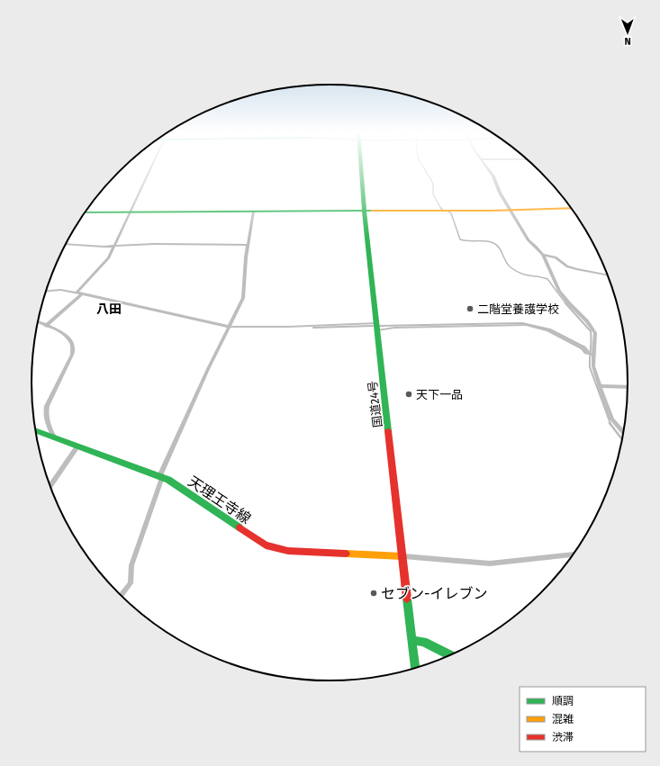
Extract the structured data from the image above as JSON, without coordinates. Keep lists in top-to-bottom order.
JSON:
{
  "streets": {
    "main road": ["国道24号", "天理王寺線"]
  },
  "crossings": [
    ["国道24号", "天理王寺線"]
  ],
  "districts": ["八田"],
  "places": ["二階堂養護学校", "天下一品", "セブン-イレブン"],
  "legend": ["順調", "混雑", "渋滞"],
  "north": "bottom"
}
